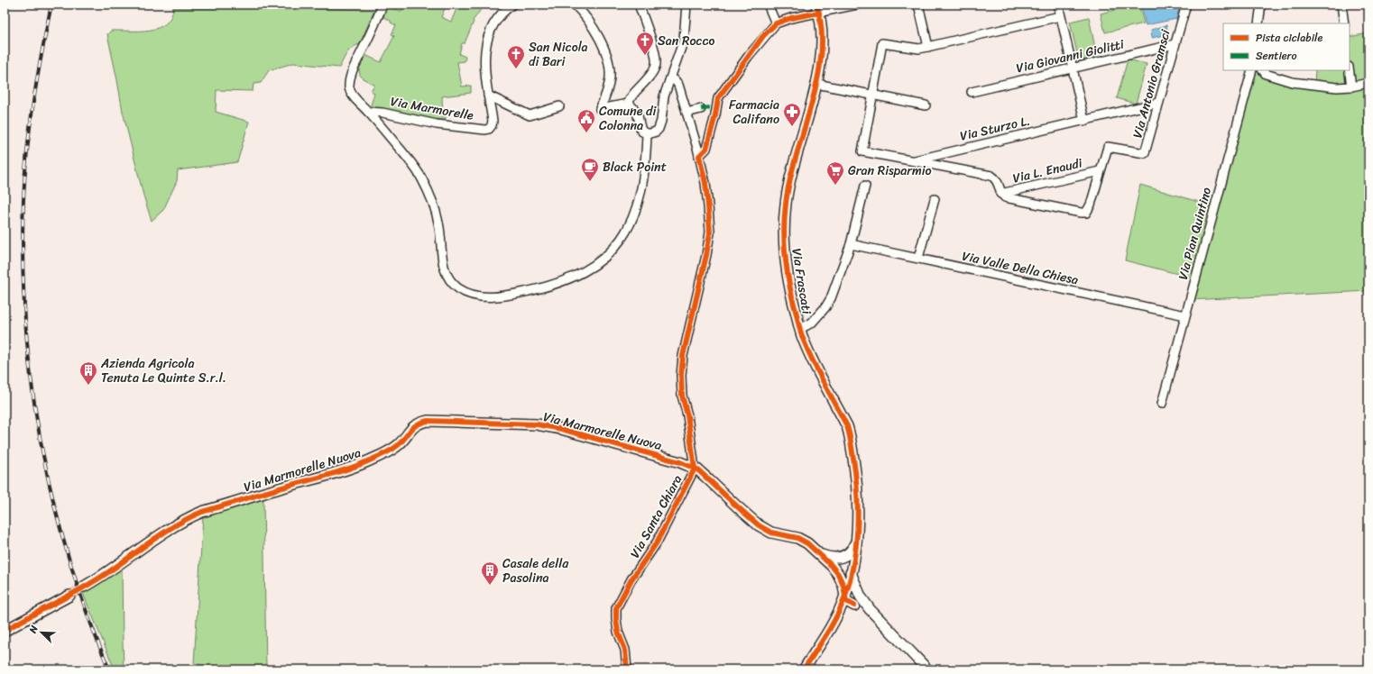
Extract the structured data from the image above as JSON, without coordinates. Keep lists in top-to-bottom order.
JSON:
{
  "streets": {
    "street": [
      "Via Giovanni Giolitti",
      "Via Antonio Gramsci",
      "Via Marmorelle",
      "Via Sturzo L.",
      "Via L. Enaudi",
      "Via Pian Quintino",
      "Via Valle Della Chiesa",
      "Via Frascati",
      "Via Marmorelle Nuova",
      "Via Santa Chiara"
    ]
  },
  "crossings": [
    ["Via Giovanni Giolitti", "Via Antonio Gramsci"],
    ["Via Antonio Gramsci", "Via Sturzo L."],
    ["Via Antonio Gramsci", "Via L. Enaudi"],
    ["Via Pian Quintino", "Via Valle Della Chiesa"],
    ["Via Frascati", "Via Marmorelle Nuova"],
    ["Via Marmorelle Nuova", "Via Santa Chiara"]
  ],
  "places": {
    "church": ["San Rocco", "San Nicola di Bari"],
    "pharmacy": ["Farmacia Califano"],
    "public building": ["Comune di Colonna"],
    "cafe": ["Black Point"],
    "supermarket": ["Gran Risparmio"],
    "building": ["Azienda Agricola Tenuta Le Quinte S.r.l.", "Casale della Pasolina"]
  },
  "legend": ["Pista ciclabile", "Sentiero"],
  "north": "top left"
}
